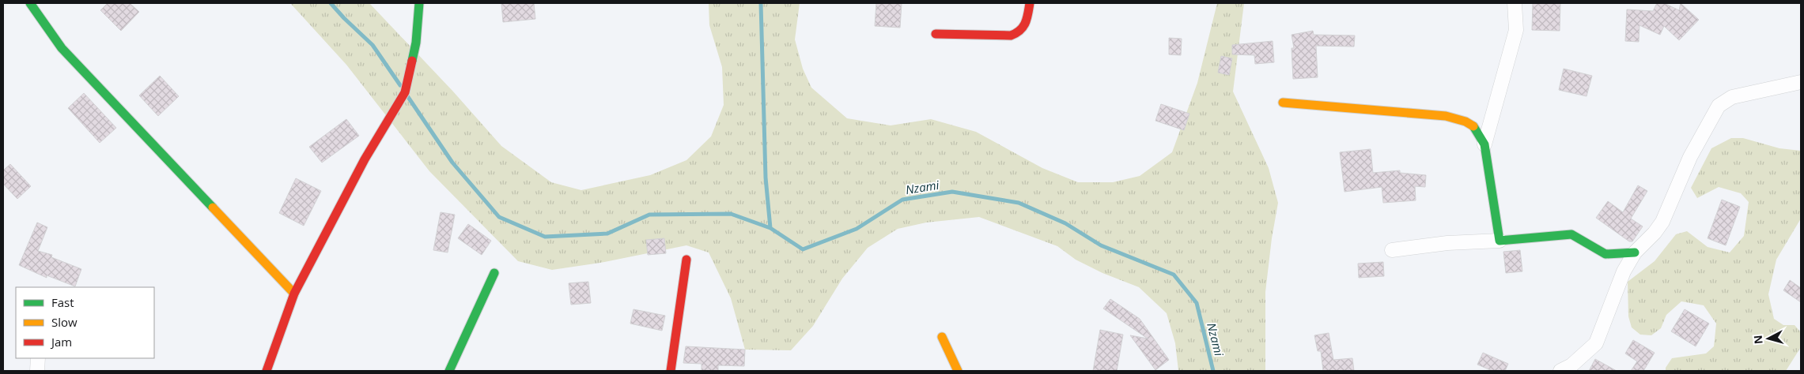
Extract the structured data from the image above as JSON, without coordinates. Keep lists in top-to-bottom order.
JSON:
{
  "water": ["Nzami"],
  "legend": ["Fast", "Slow", "Jam"],
  "north": "left"
}
